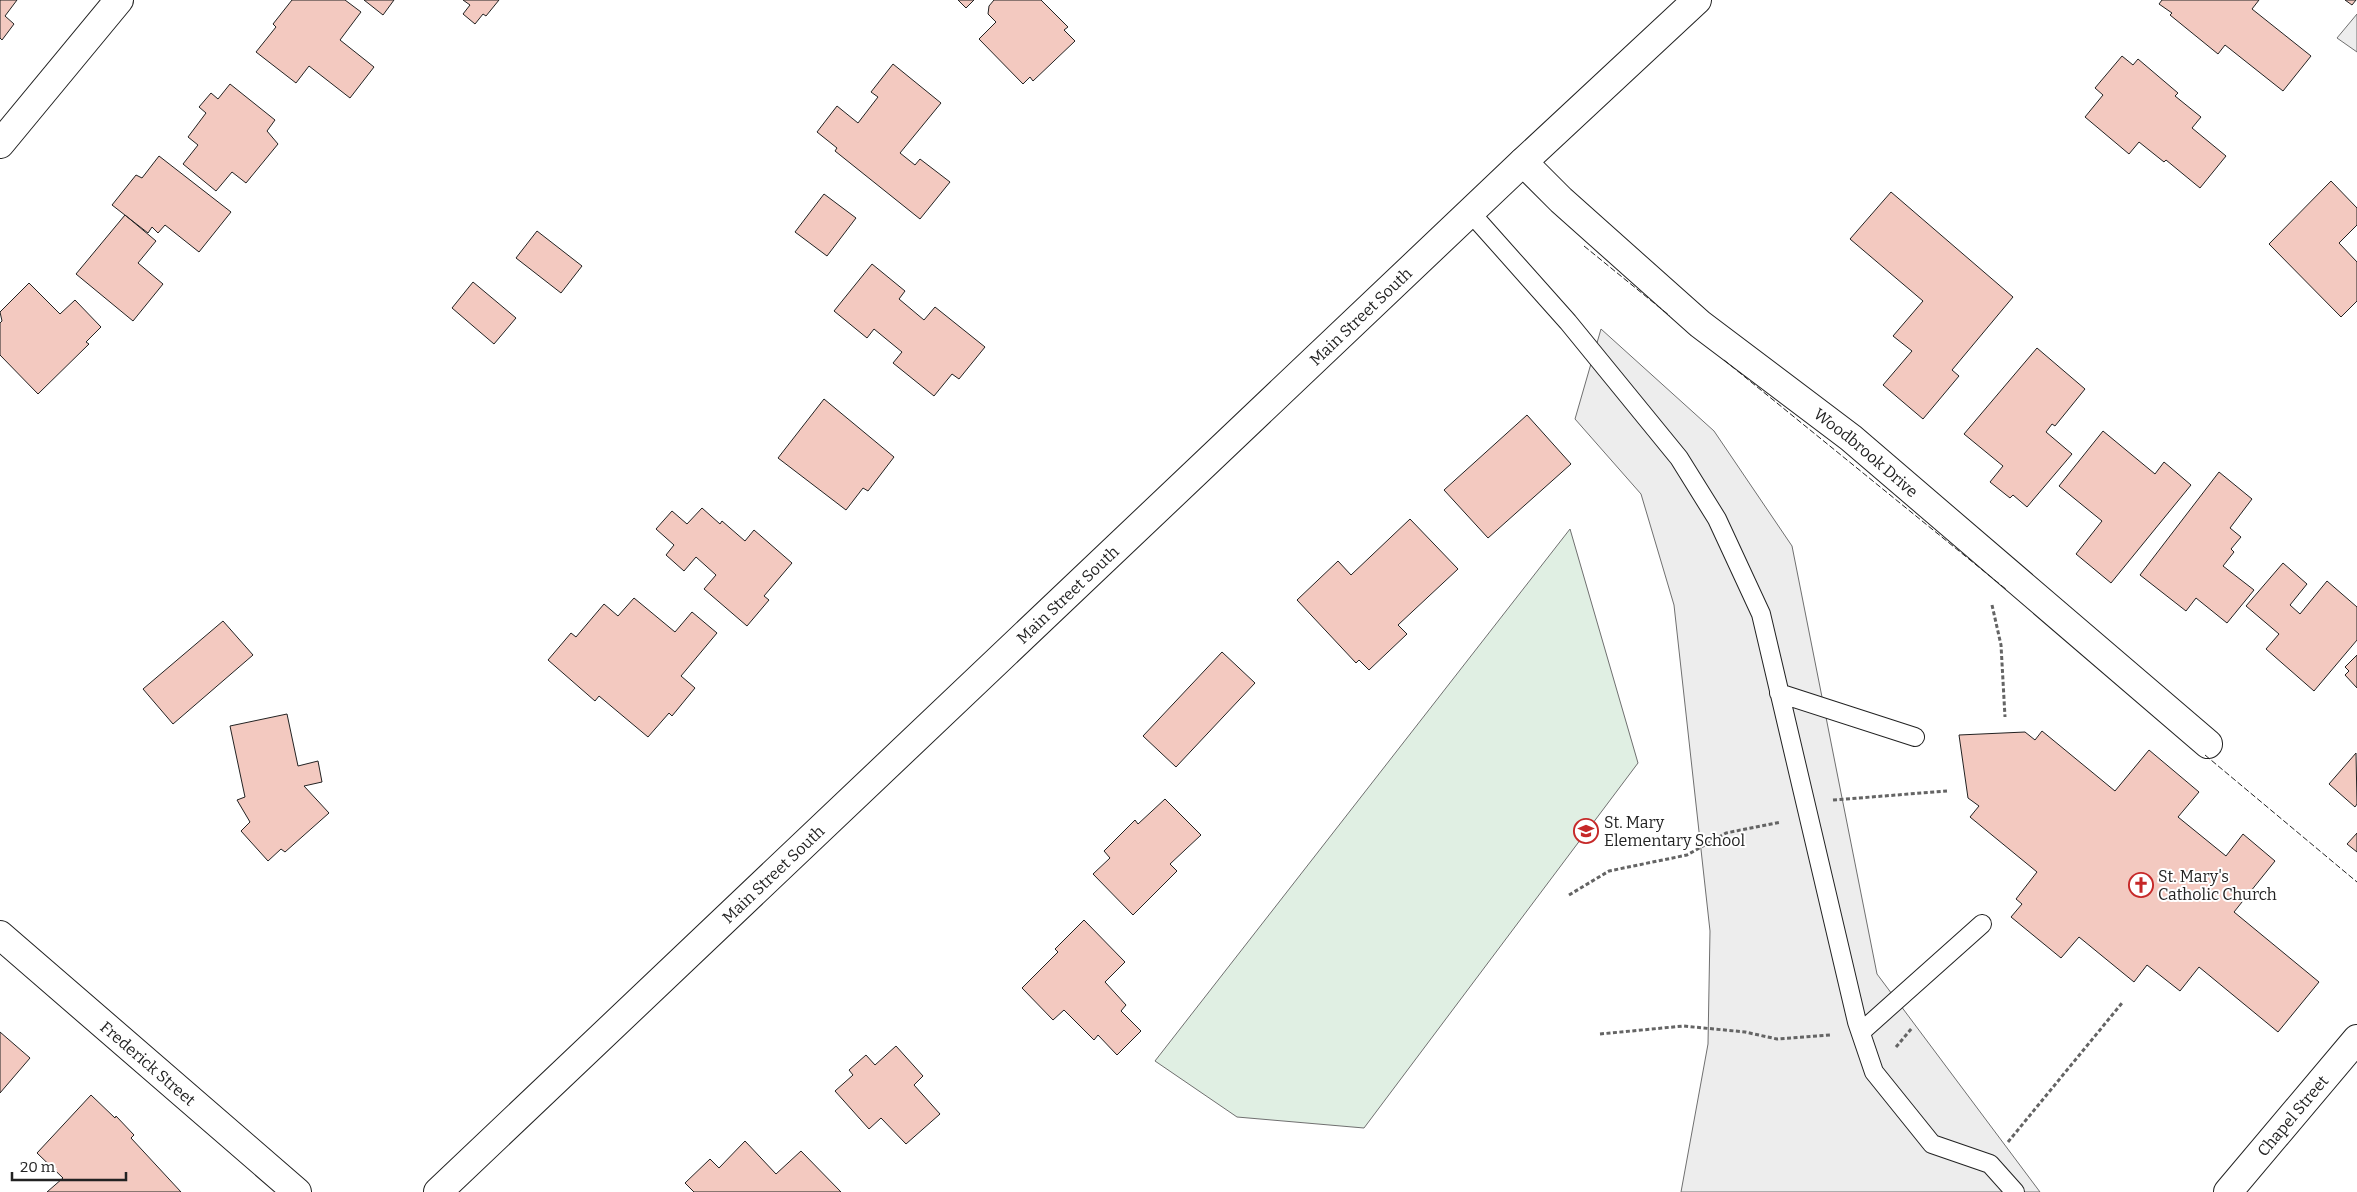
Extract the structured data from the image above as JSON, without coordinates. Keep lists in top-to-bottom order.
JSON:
{
  "streets": {
    "main road": [
      "Main Street South",
      "Woodbrook Drive",
      "Frederick Street",
      "Chapel Street"
    ]
  },
  "crossings": [
    ["Main Street South", "Woodbrook Drive"]
  ],
  "places": {
    "school or university": ["St. Mary Elementary School"],
    "church": ["St. Mary's Catholic Church"]
  },
  "scale_bar": "20 m"
}
